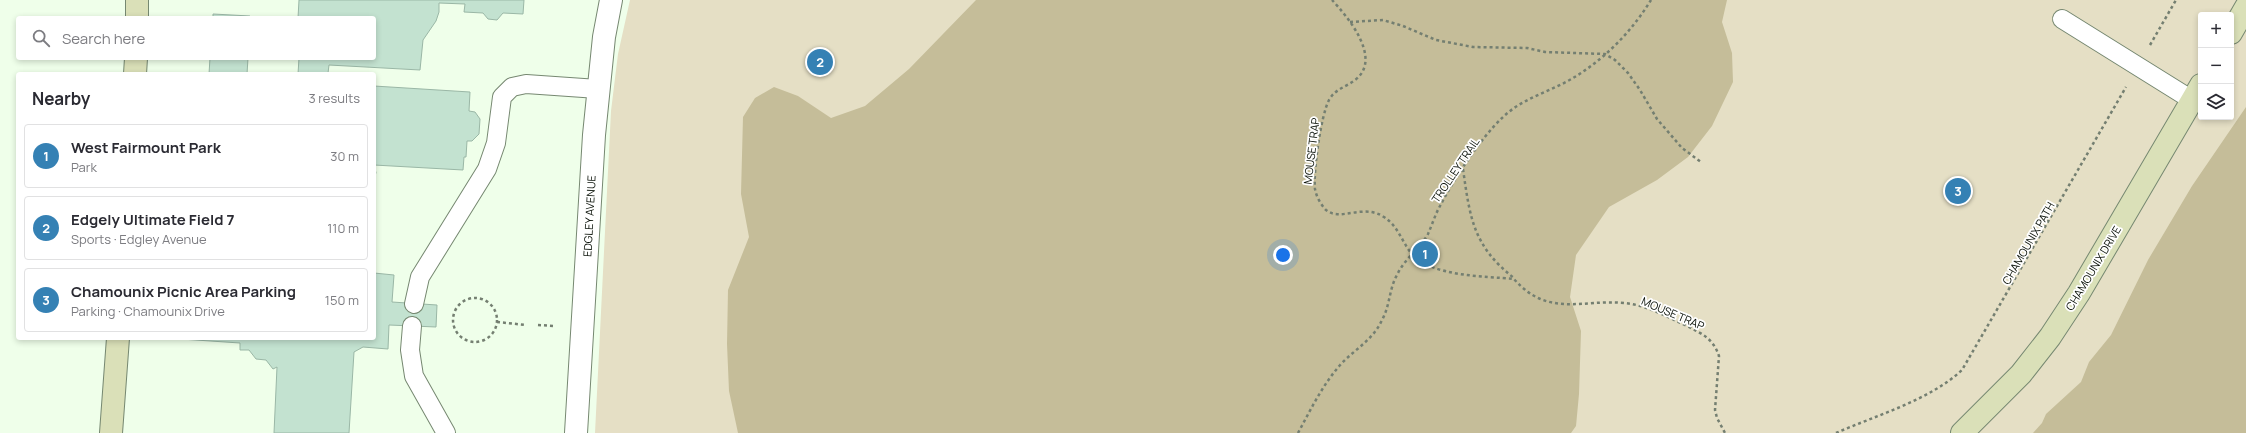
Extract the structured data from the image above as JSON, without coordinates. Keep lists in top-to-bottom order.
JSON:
{
  "streets": {
    "street": ["EDGLEY AVENUE", "CHAMOUNIX DRIVE"],
    "path": ["MOUSE TRAP", "TROLLEY TRAIL", "CHAMOUNIX PATH"]
  },
  "crossings": [
    ["MOUSE TRAP", "TROLLEY TRAIL"]
  ],
  "page": {
    "map_buttons": ["+", "−"],
    "search": "Search here",
    "pins": ["2", "3", "1"],
    "heading": ["Nearby", "3 results"],
    "list": [
      {
        "mark": "1",
        "name": "West Fairmount Park",
        "note": "Park",
        "value": "30 m"
      },
      {
        "mark": "2",
        "name": "Edgely Ultimate Field 7",
        "note": "Sports · Edgley Avenue",
        "value": "110 m"
      },
      {
        "mark": "3",
        "name": "Chamounix Picnic Area Parking",
        "note": "Parking · Chamounix Drive",
        "value": "150 m"
      }
    ]
  }
}
